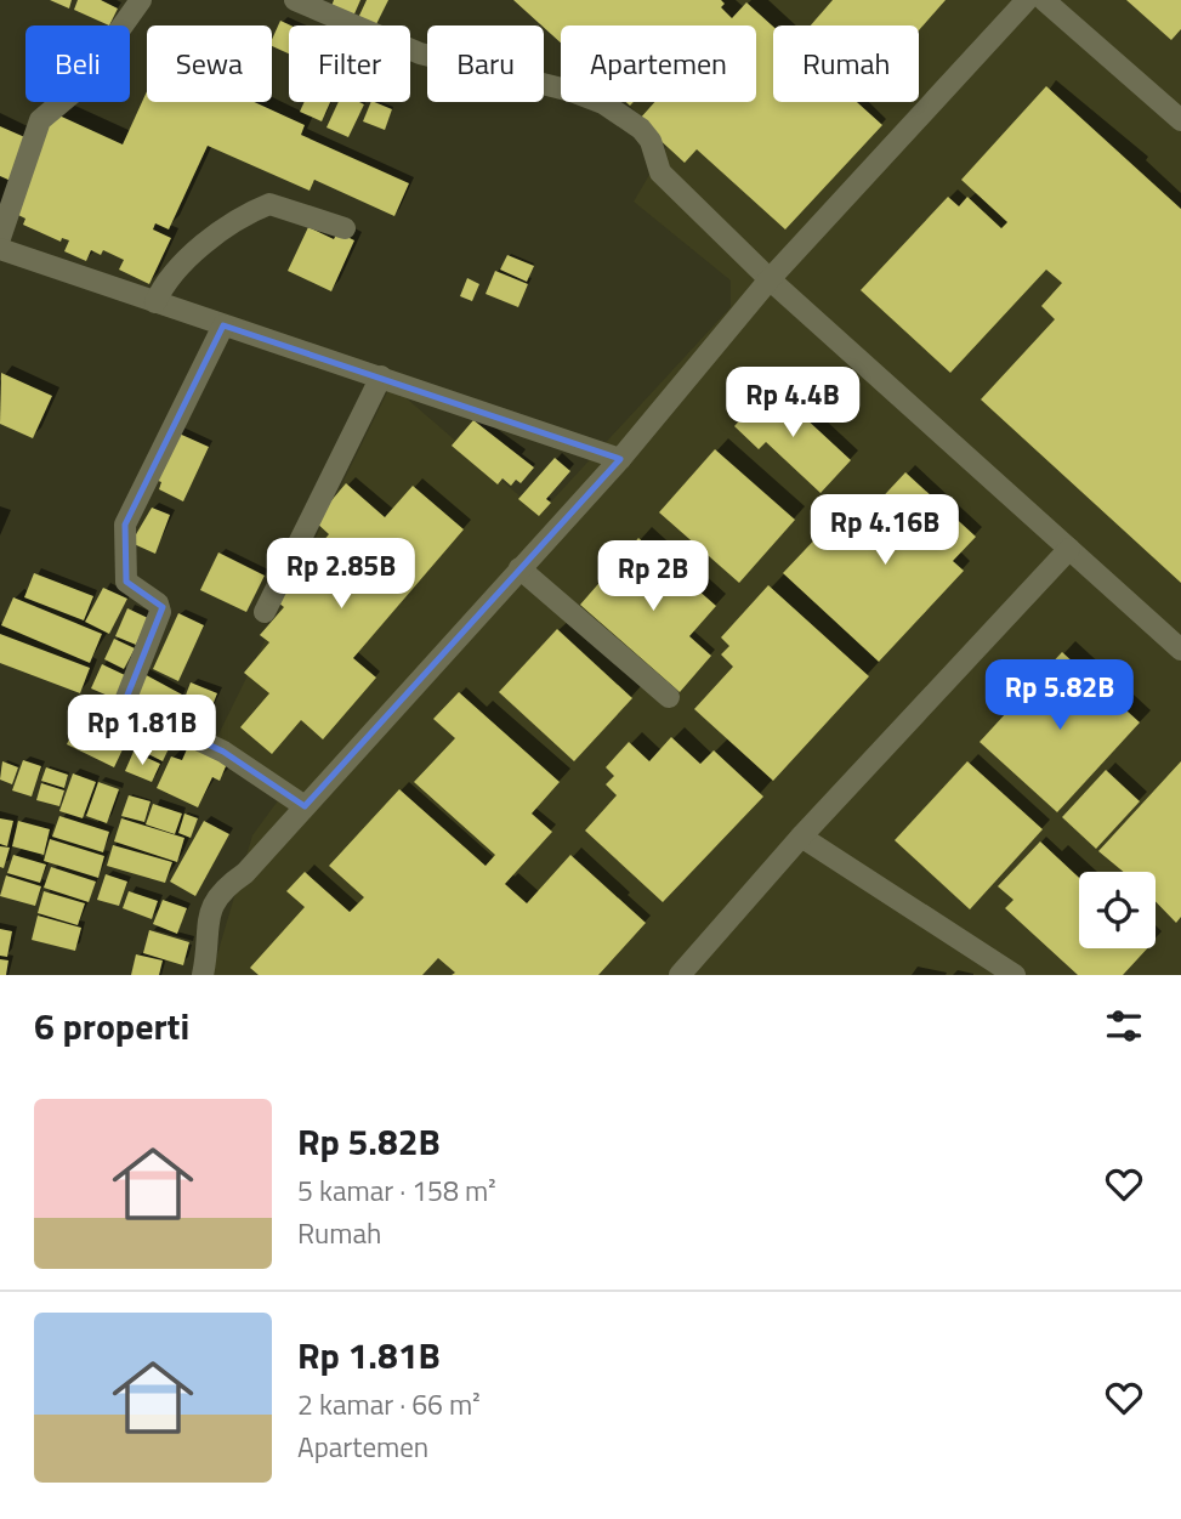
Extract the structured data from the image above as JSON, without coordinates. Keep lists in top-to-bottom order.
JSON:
{
  "page": {
    "chip": [
      "Beli",
      "Sewa",
      "Filter",
      "Baru",
      "Apartemen",
      "Rumah"
    ],
    "price": [
      "Rp 4.4B",
      "Rp 4.16B",
      "Rp 2.85B",
      "Rp 2B",
      "Rp 5.82B",
      "Rp 1.81B"
    ],
    "heading": "6 properti",
    "list": [
      {
        "name": "Rp 5.82B",
        "note": "5 kamar · 158 m² · Rumah"
      },
      {
        "name": "Rp 1.81B",
        "note": "2 kamar · 66 m² · Apartemen"
      }
    ]
  }
}
